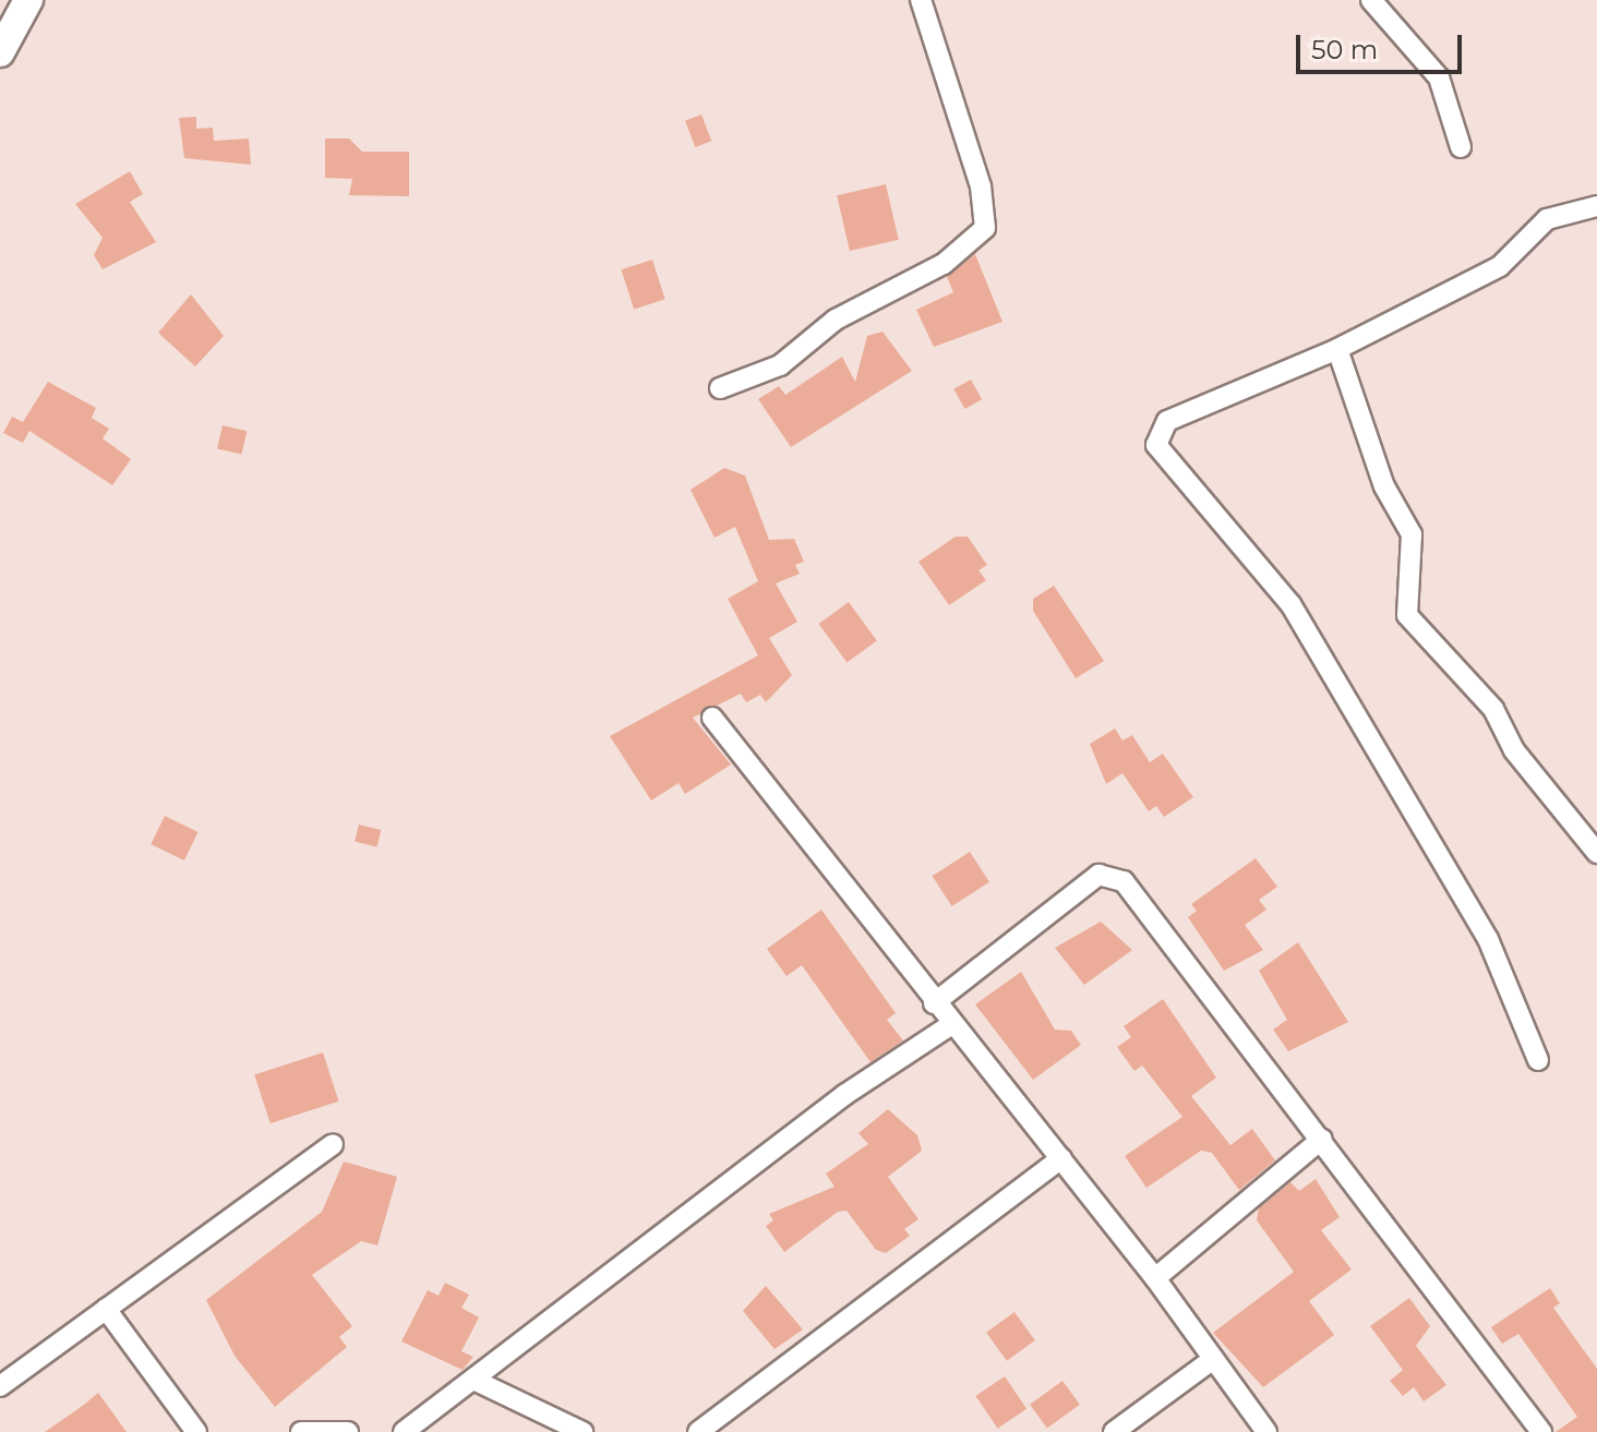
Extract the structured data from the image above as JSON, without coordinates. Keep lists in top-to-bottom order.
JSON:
{
  "scale_bar": "50 m"
}
